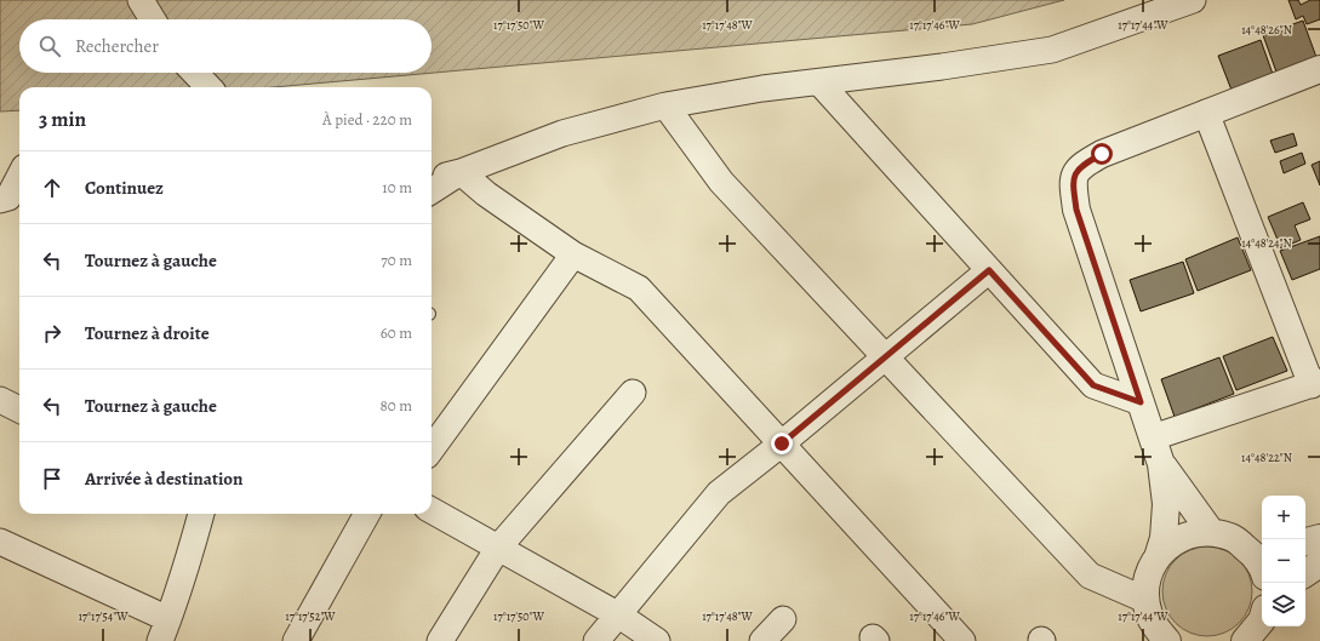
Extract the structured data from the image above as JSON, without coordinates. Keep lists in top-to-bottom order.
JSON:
{
  "page": {
    "search": "Rechercher",
    "heading": ["3 min", "À pied · 220 m"],
    "list": [
      ["Continuez", "10 m"],
      ["Tournez à gauche", "70 m"],
      ["Tournez à droite", "60 m"],
      ["Tournez à gauche", "80 m"],
      "Arrivée à destination"
    ],
    "map_buttons": ["+", "−"]
  },
  "coordinates": [
    "17°17'50\"W",
    "17°17'48\"W",
    "17°17'46\"W",
    "17°17'44\"W",
    "14°48'26\"N",
    "14°48'24\"N",
    "14°48'22\"N",
    "17°17'54\"W",
    "17°17'52\"W"
  ]
}
